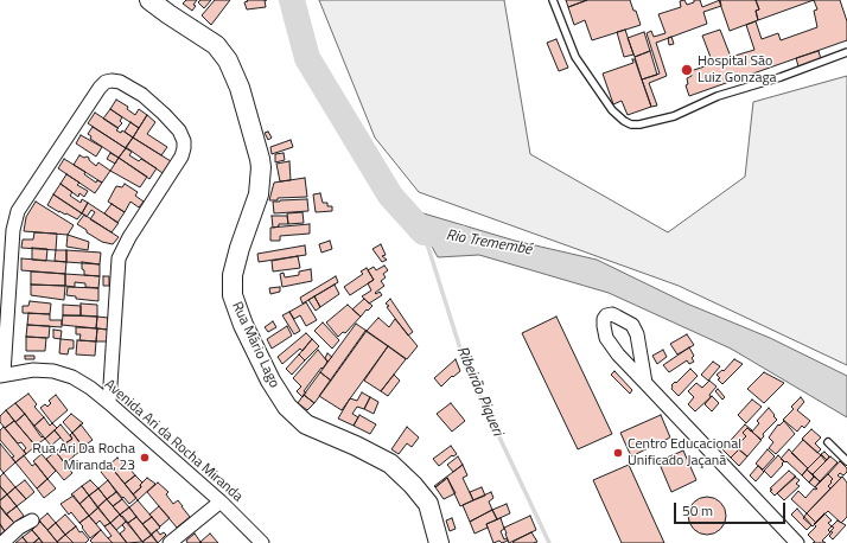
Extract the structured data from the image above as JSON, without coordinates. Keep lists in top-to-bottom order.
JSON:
{
  "streets": {
    "street": ["Rua Mário Lago", "Avenida Ari da Rocha Miranda"]
  },
  "water": ["Rio Tremembé", "Ribeirão Piqueri"],
  "places": ["Hospital São Luiz Gonzaga", "Centro Educacional Unificado Jaçanã", "Rua Ari Da Rocha Miranda, 23"],
  "scale_bar": "50 m"
}
